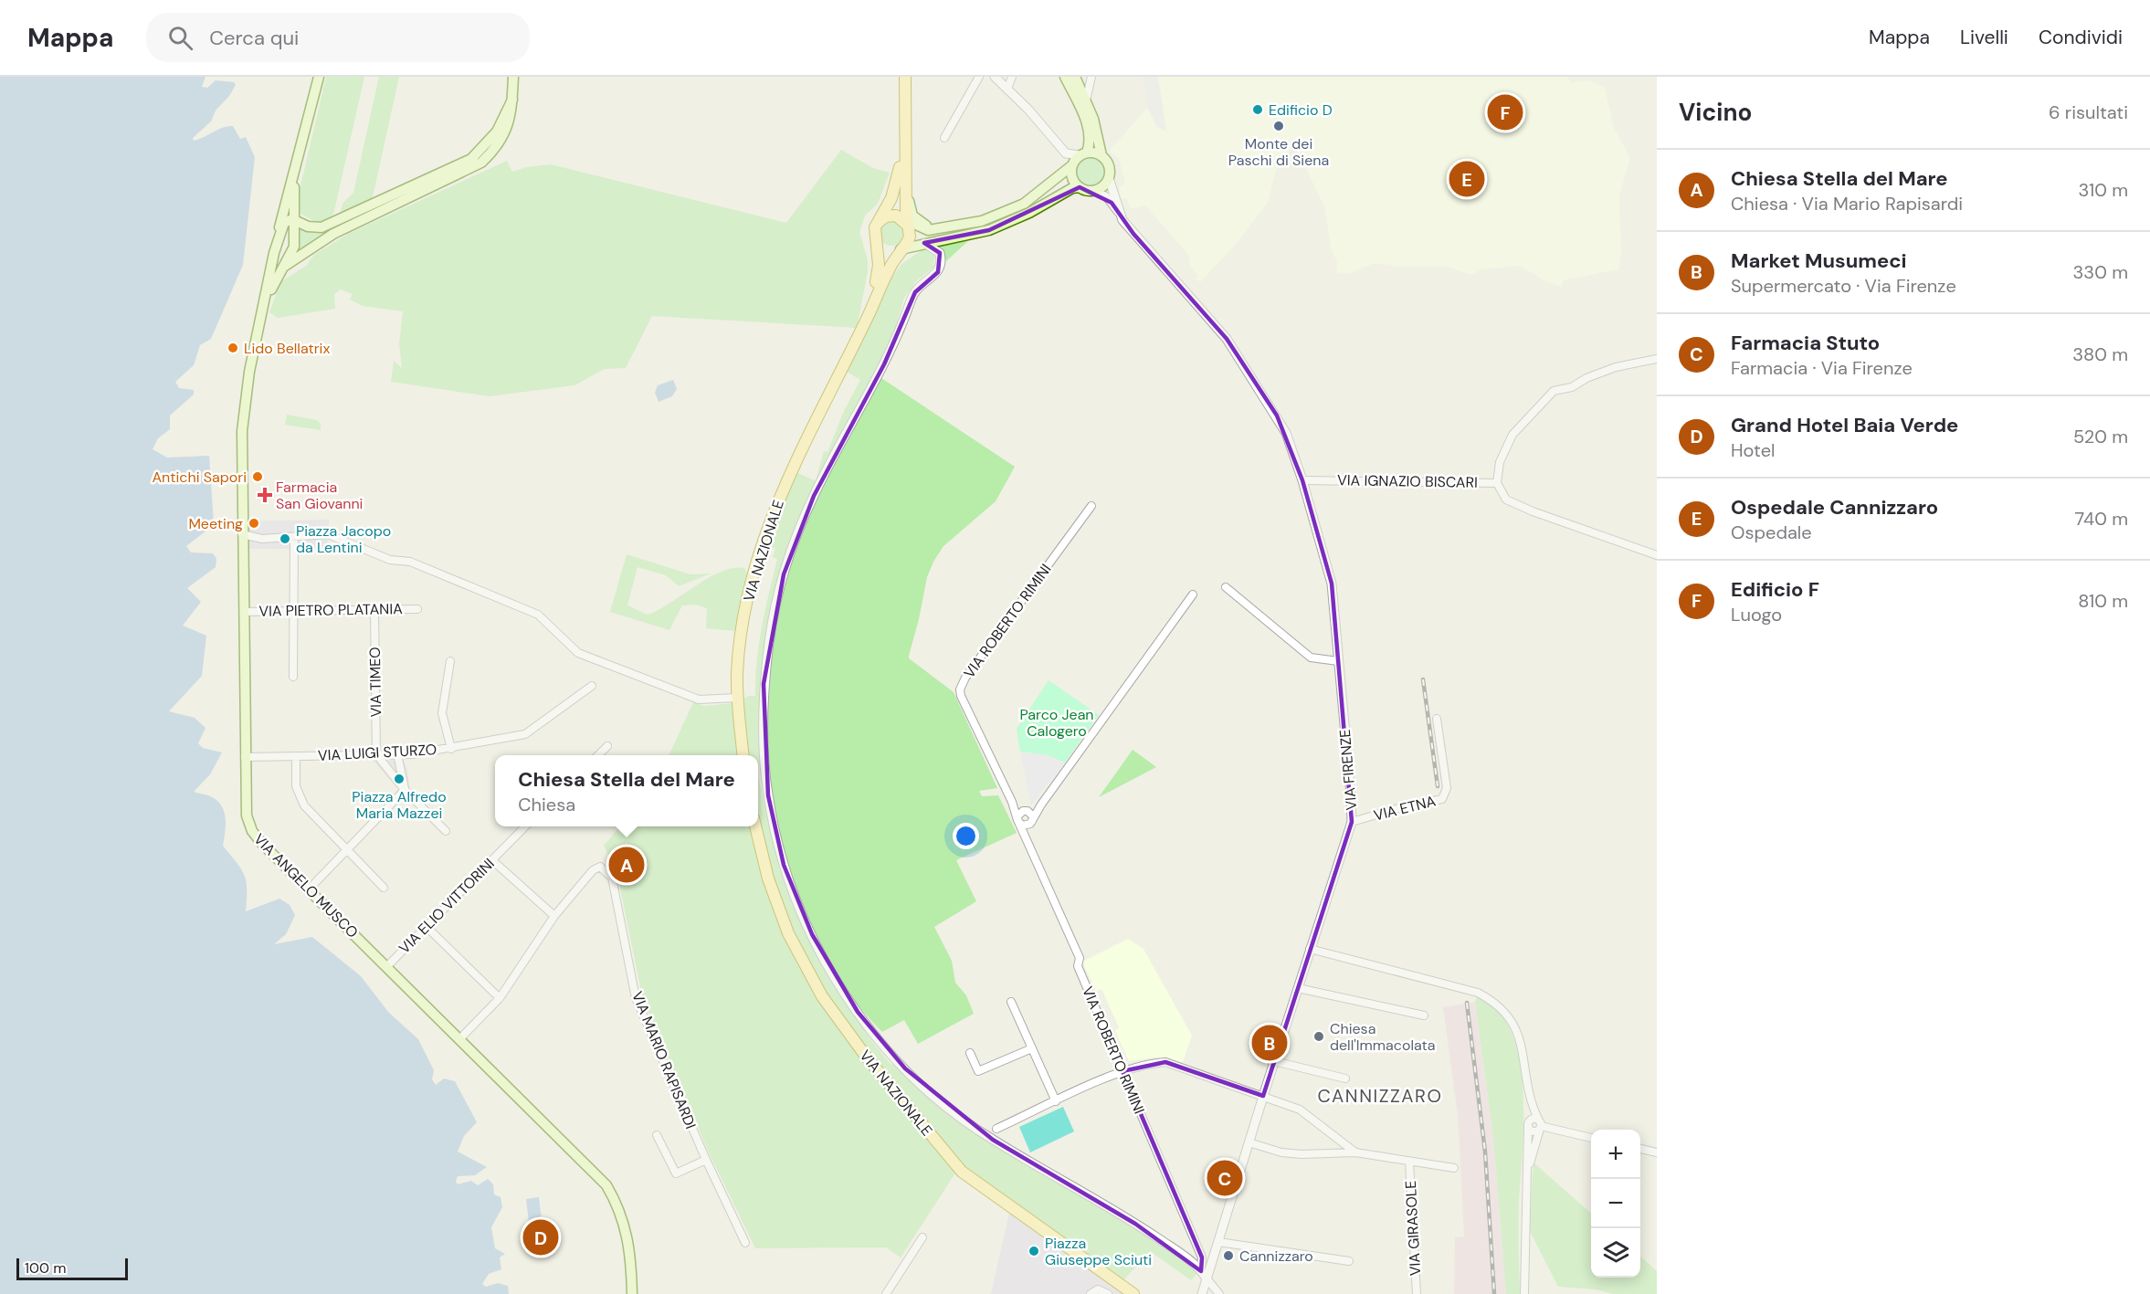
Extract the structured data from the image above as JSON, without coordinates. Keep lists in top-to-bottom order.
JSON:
{
  "streets": {
    "main road": ["VIA NAZIONALE", "VIA ANGELO MUSCO"],
    "street": [
      "VIA IGNAZIO BISCARI",
      "VIA PIETRO PLATANIA",
      "VIA ROBERTO RIMINI",
      "VIA TIMEO",
      "VIA LUIGI STURZO",
      "VIA FIRENZE",
      "VIA ETNA",
      "VIA ELIO VITTORINI",
      "VIA MARIO RAPISARDI",
      "VIA GIRASOLE"
    ]
  },
  "crossings": [
    ["VIA IGNAZIO BISCARI", "VIA FIRENZE"],
    ["VIA PIETRO PLATANIA", "VIA TIMEO"],
    ["VIA PIETRO PLATANIA", "VIA ANGELO MUSCO"],
    ["VIA TIMEO", "VIA LUIGI STURZO"],
    ["VIA LUIGI STURZO", "VIA ANGELO MUSCO"],
    ["VIA FIRENZE", "VIA ETNA"],
    ["VIA ANGELO MUSCO", "VIA ELIO VITTORINI"],
    ["VIA ANGELO MUSCO", "VIA MARIO RAPISARDI"]
  ],
  "districts": ["CANNIZZARO"],
  "parks": ["Parco Jean Calogero"],
  "places": {
    "other": [
      "Edificio D",
      "Monte dei Paschi di Siena",
      "Lido Bellatrix",
      "Antichi Sapori",
      "Meeting",
      "Piazza Jacopo da Lentini",
      "Piazza Alfredo Maria Mazzei",
      "Chiesa dell'Immacolata",
      "Piazza Giuseppe Sciuti",
      "Cannizzaro"
    ],
    "health": ["Farmacia San Giovanni"]
  },
  "scale_bar": "100 m",
  "page": {
    "header": "Mappa",
    "search": "Cerca qui",
    "nav": ["Mappa", "Livelli", "Condividi"],
    "heading": ["Vicino", "6 risultati"],
    "pins": [
      "F",
      "E",
      "A",
      "B",
      "C",
      "D"
    ],
    "list": [
      {
        "mark": "A",
        "name": "Chiesa Stella del Mare",
        "note": "Chiesa · Via Mario Rapisardi",
        "value": "310 m"
      },
      {
        "mark": "B",
        "name": "Market Musumeci",
        "note": "Supermercato · Via Firenze",
        "value": "330 m"
      },
      {
        "mark": "C",
        "name": "Farmacia Stuto",
        "note": "Farmacia · Via Firenze",
        "value": "380 m"
      },
      {
        "mark": "D",
        "name": "Grand Hotel Baia Verde",
        "note": "Hotel",
        "value": "520 m"
      },
      {
        "mark": "E",
        "name": "Ospedale Cannizzaro",
        "note": "Ospedale",
        "value": "740 m"
      },
      {
        "mark": "F",
        "name": "Edificio F",
        "note": "Luogo",
        "value": "810 m"
      }
    ],
    "popup": ["Chiesa Stella del Mare", "Chiesa"],
    "map_buttons": ["+", "−"],
    "scale": "100 m"
  }
}
